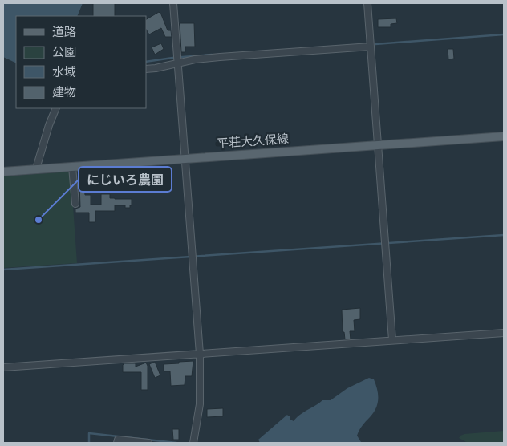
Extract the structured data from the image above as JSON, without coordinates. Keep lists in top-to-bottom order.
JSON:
{
  "streets": {
    "main road": ["平荘大久保線"]
  },
  "places": ["にじいろ農園"],
  "legend": [
    "道路",
    "公園",
    "水域",
    "建物"
  ]
}
